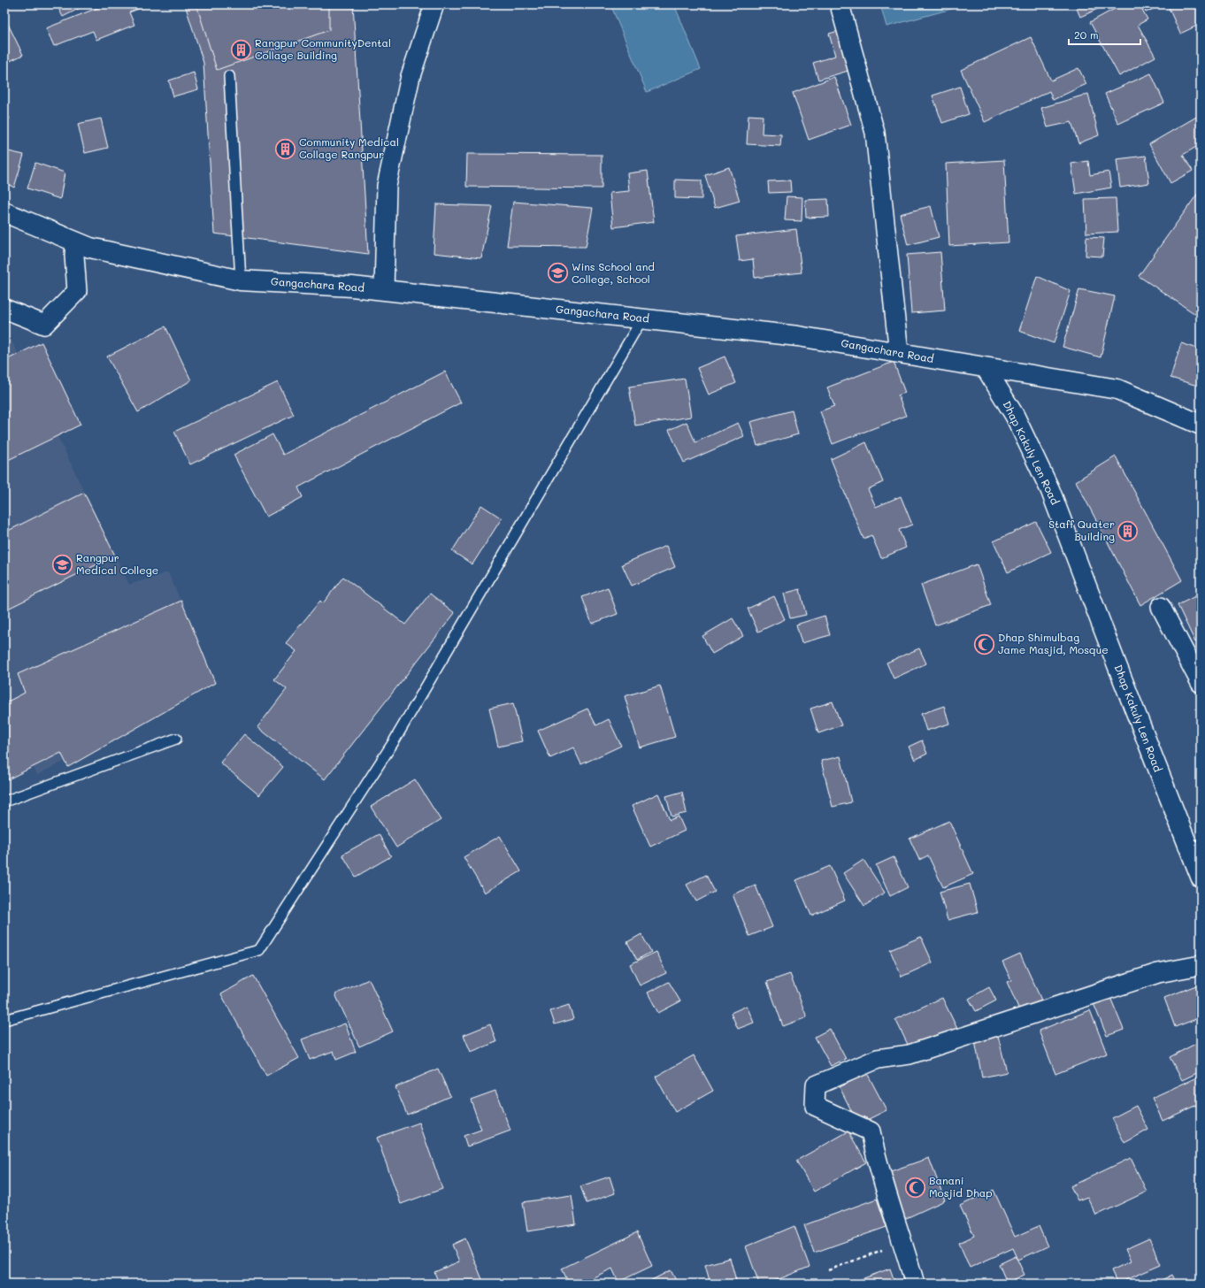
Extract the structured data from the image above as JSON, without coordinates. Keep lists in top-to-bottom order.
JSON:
{
  "streets": {
    "main road": ["Gangachara Road"],
    "street": ["Dhap Kakuly Len Road"]
  },
  "crossings": [
    ["Gangachara Road", "Dhap Kakuly Len Road"]
  ],
  "places": {
    "building": ["Rangpur CommunityDental Collage Building", "Community Medical Collage Rangpur", "Staff Quater Building"],
    "school or university": ["Wins School and College, School", "Rangpur Medical College"],
    "mosque": ["Dhap Shimulbag Jame Masjid, Mosque", "Banani Mosjid Dhap"]
  },
  "scale_bar": "20 m"
}
